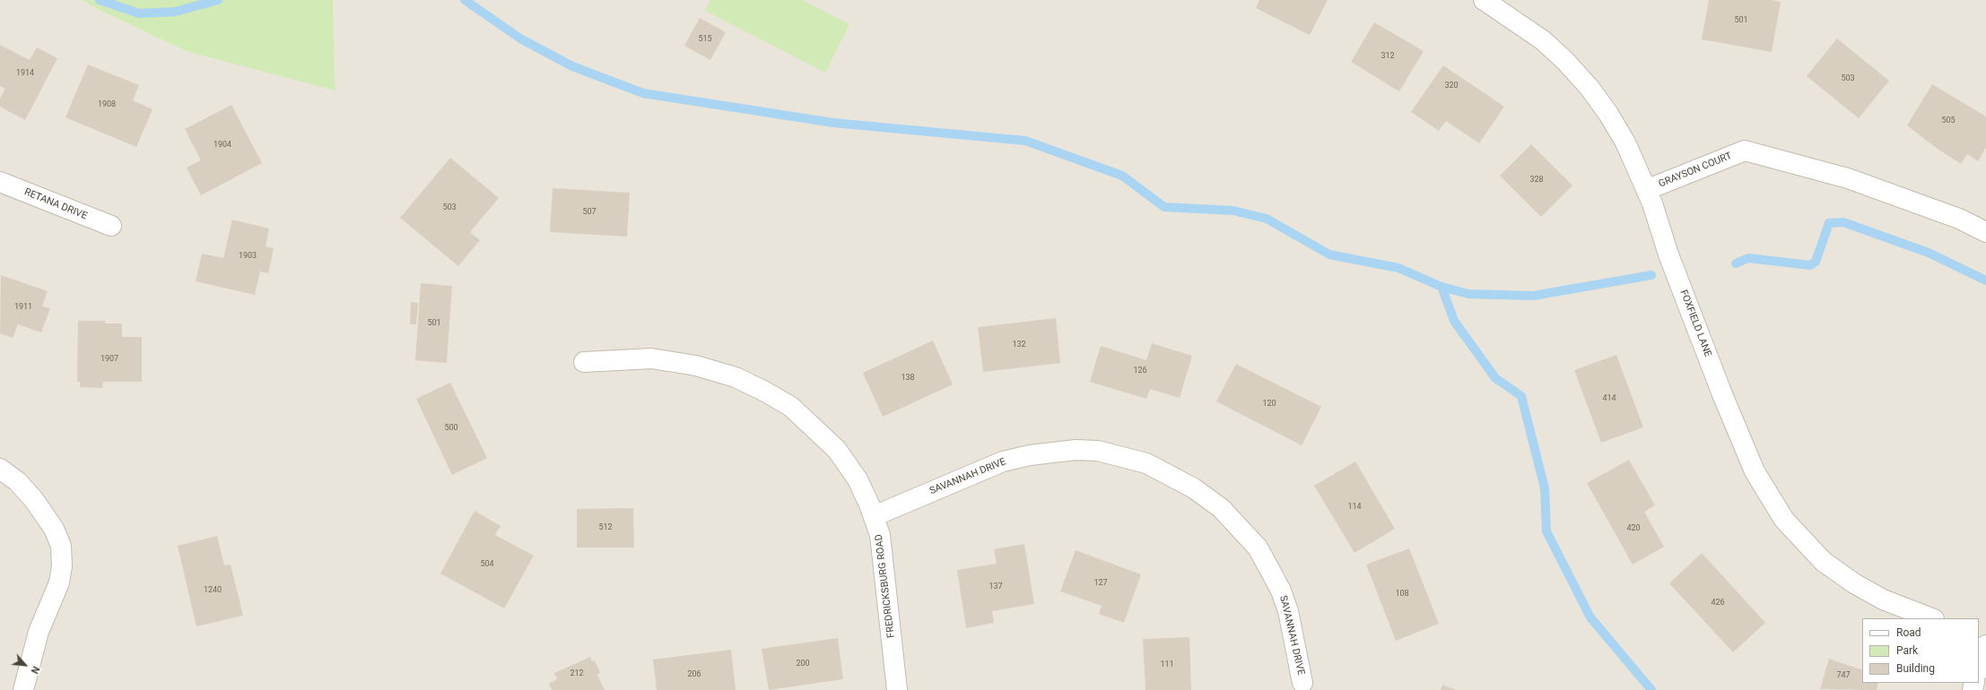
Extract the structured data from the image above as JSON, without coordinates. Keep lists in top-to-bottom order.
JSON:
{
  "streets": {
    "street": [
      "GRAYSON COURT",
      "RETANA DRIVE",
      "FOXFIELD LANE",
      "SAVANNAH DRIVE",
      "FREDRICKSBURG ROAD"
    ]
  },
  "crossings": [
    ["GRAYSON COURT", "FOXFIELD LANE"],
    ["SAVANNAH DRIVE", "FREDRICKSBURG ROAD"]
  ],
  "house_numbers": [
    "501",
    "515",
    "312",
    "1914",
    "503",
    "320",
    "1908",
    "505",
    "1904",
    "328",
    "503",
    "507",
    "1903",
    "1911",
    "501",
    "132",
    "1907",
    "126",
    "138",
    "414",
    "120",
    "500",
    "114",
    "512",
    "420",
    "504",
    "127",
    "137",
    "1240",
    "108",
    "426",
    "200",
    "111",
    "212",
    "206",
    "747"
  ],
  "legend": ["Road", "Park", "Building"],
  "north": "bottom right"
}
